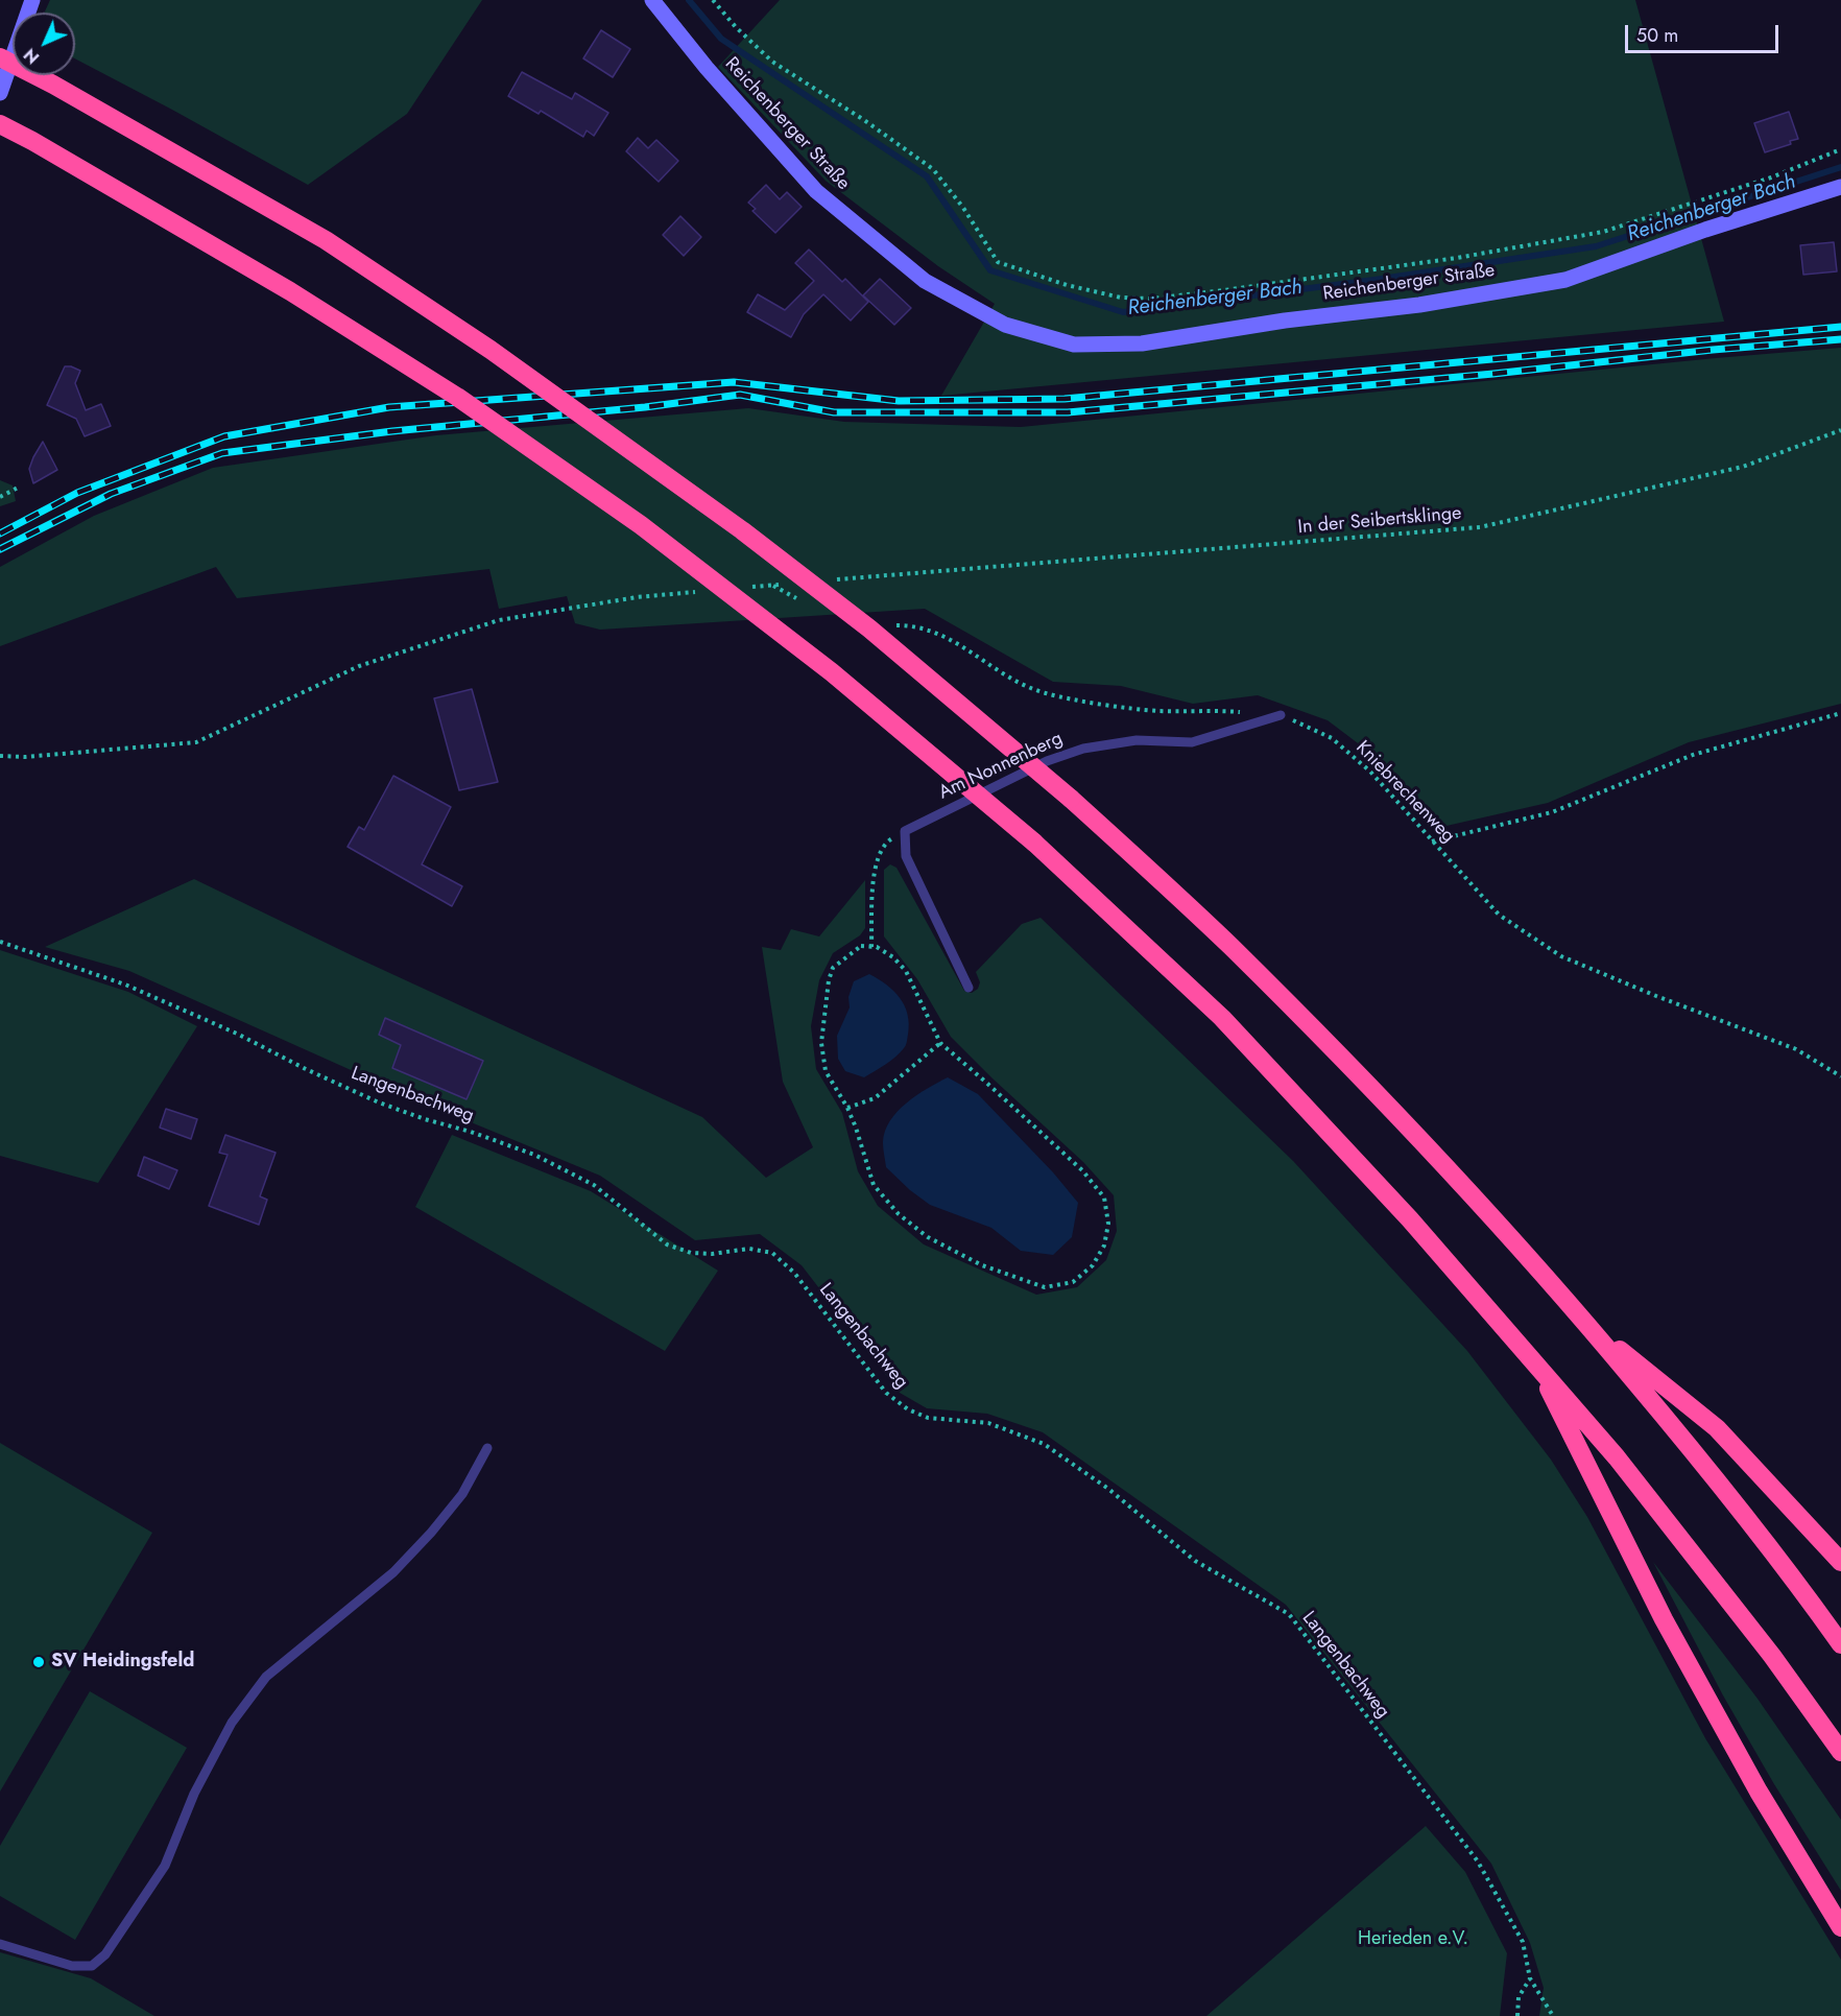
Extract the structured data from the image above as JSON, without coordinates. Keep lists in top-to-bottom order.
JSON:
{
  "streets": {
    "main road": ["Reichenberger Straße"],
    "lane": ["Am Nonnenberg"],
    "path": ["In der Seibertsklinge", "Kniebrechenweg", "Langenbachweg"]
  },
  "crossings": [
    ["Am Nonnenberg", "Kniebrechenweg"]
  ],
  "water": ["Reichenberger Bach"],
  "parks": ["Herieden e.V."],
  "places": ["SV Heidingsfeld"],
  "scale_bar": "50 m",
  "north": "bottom left"
}
